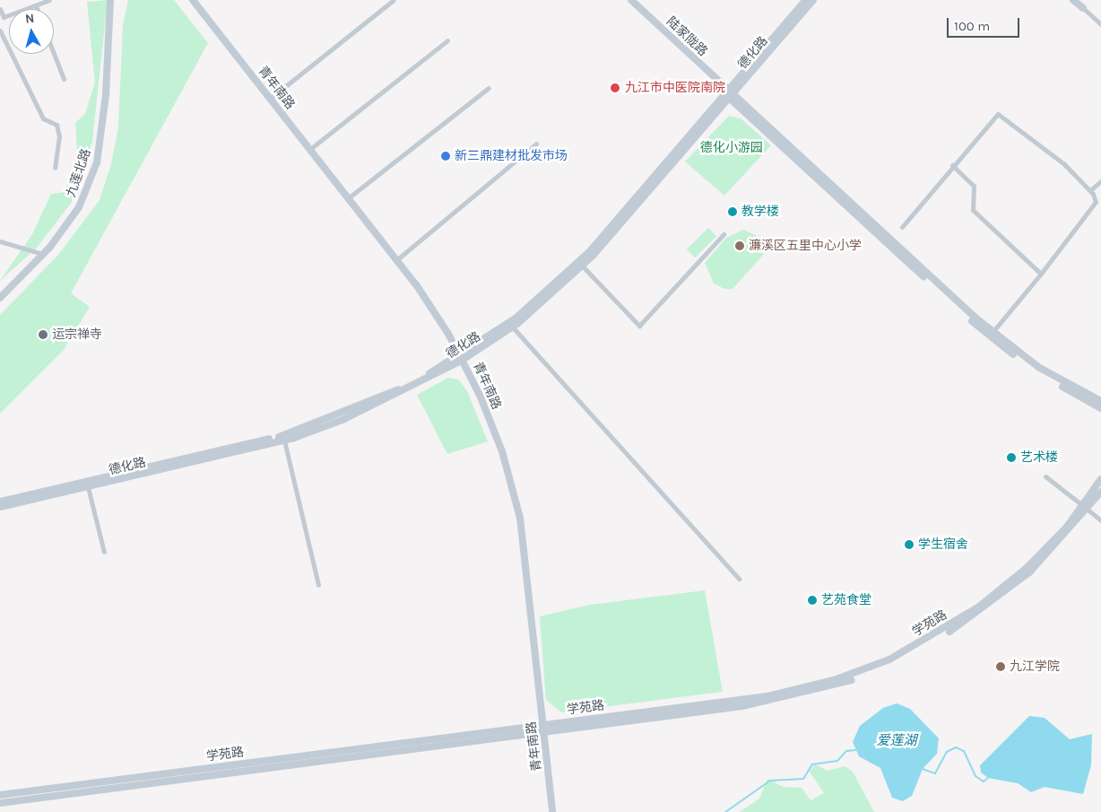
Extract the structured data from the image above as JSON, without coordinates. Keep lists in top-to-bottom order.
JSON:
{
  "streets": {
    "street": [
      "陆家陇路",
      "德化路",
      "青年南路",
      "九莲北路",
      "学苑路"
    ]
  },
  "crossings": [
    ["陆家陇路", "德化路"],
    ["德化路", "青年南路"],
    ["青年南路", "学苑路"]
  ],
  "water": ["爱莲湖"],
  "parks": ["德化小游园"],
  "places": [
    "九江市中医院南院",
    "新三鼎建材批发市场",
    "教学楼",
    "濂溪区五里中心小学",
    "运宗禅寺",
    "艺术楼",
    "学生宿舍",
    "艺苑食堂",
    "九江学院"
  ],
  "scale_bar": "100 m",
  "north": "top"
}
